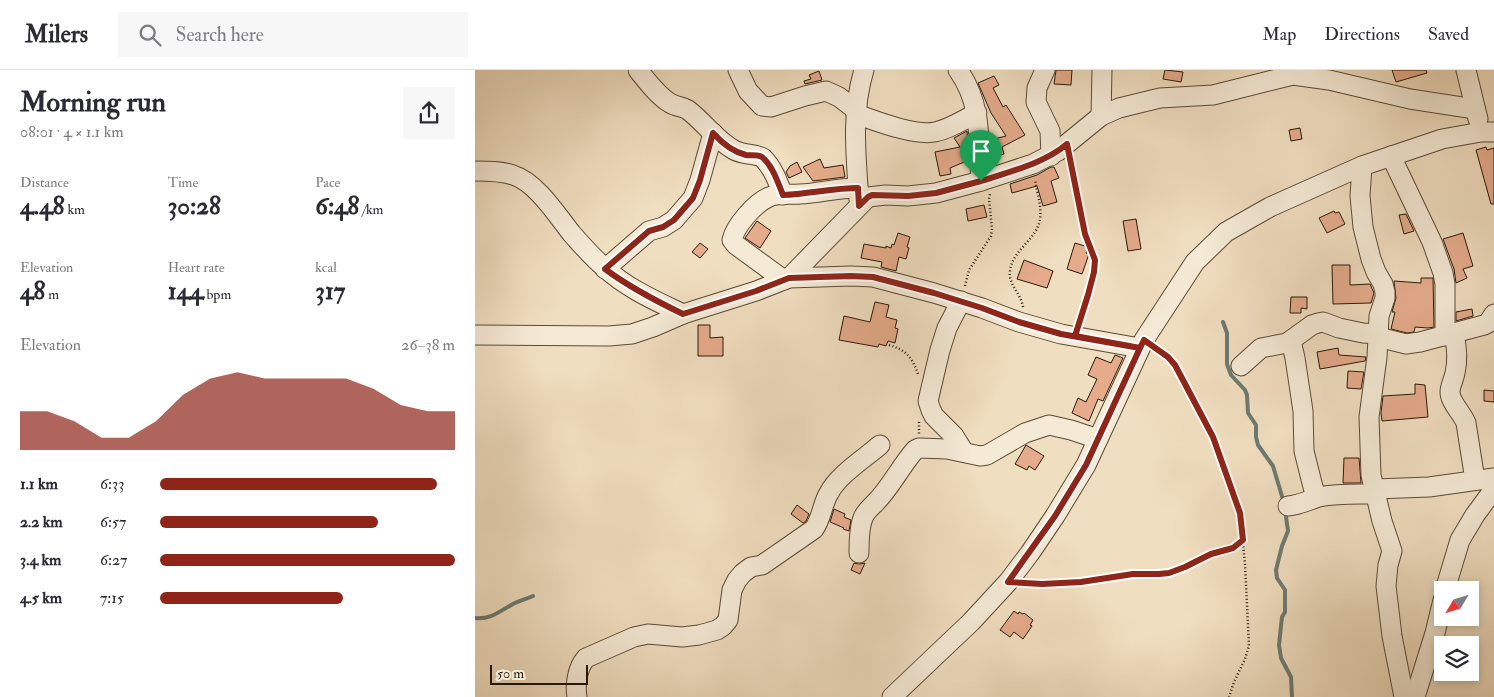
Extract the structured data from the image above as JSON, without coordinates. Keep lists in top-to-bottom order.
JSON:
{
  "scale_bar": "50 m",
  "north": "bottom left",
  "page": {
    "header": "Milers",
    "search": "Search here",
    "nav": ["Map", "Directions", "Saved"],
    "heading": ["Morning run", "08:01 · 4 × 1.1 km"],
    "stats": [
      ["Distance", "4.48 km"],
      ["Time", "30:28"],
      ["Pace", "6:48 /km"],
      ["Elevation", "48 m"],
      ["Heart rate", "144 bpm"],
      ["kcal", "317"]
    ],
    "chart": ["Elevation", "26–38 m"],
    "list": [
      {
        "name": "1.1 km",
        "note": "6:33"
      },
      {
        "name": "2.2 km",
        "note": "6:57"
      },
      {
        "name": "3.4 km",
        "note": "6:27"
      },
      {
        "name": "4.5 km",
        "note": "7:15"
      }
    ],
    "scale": "50 m"
  }
}
